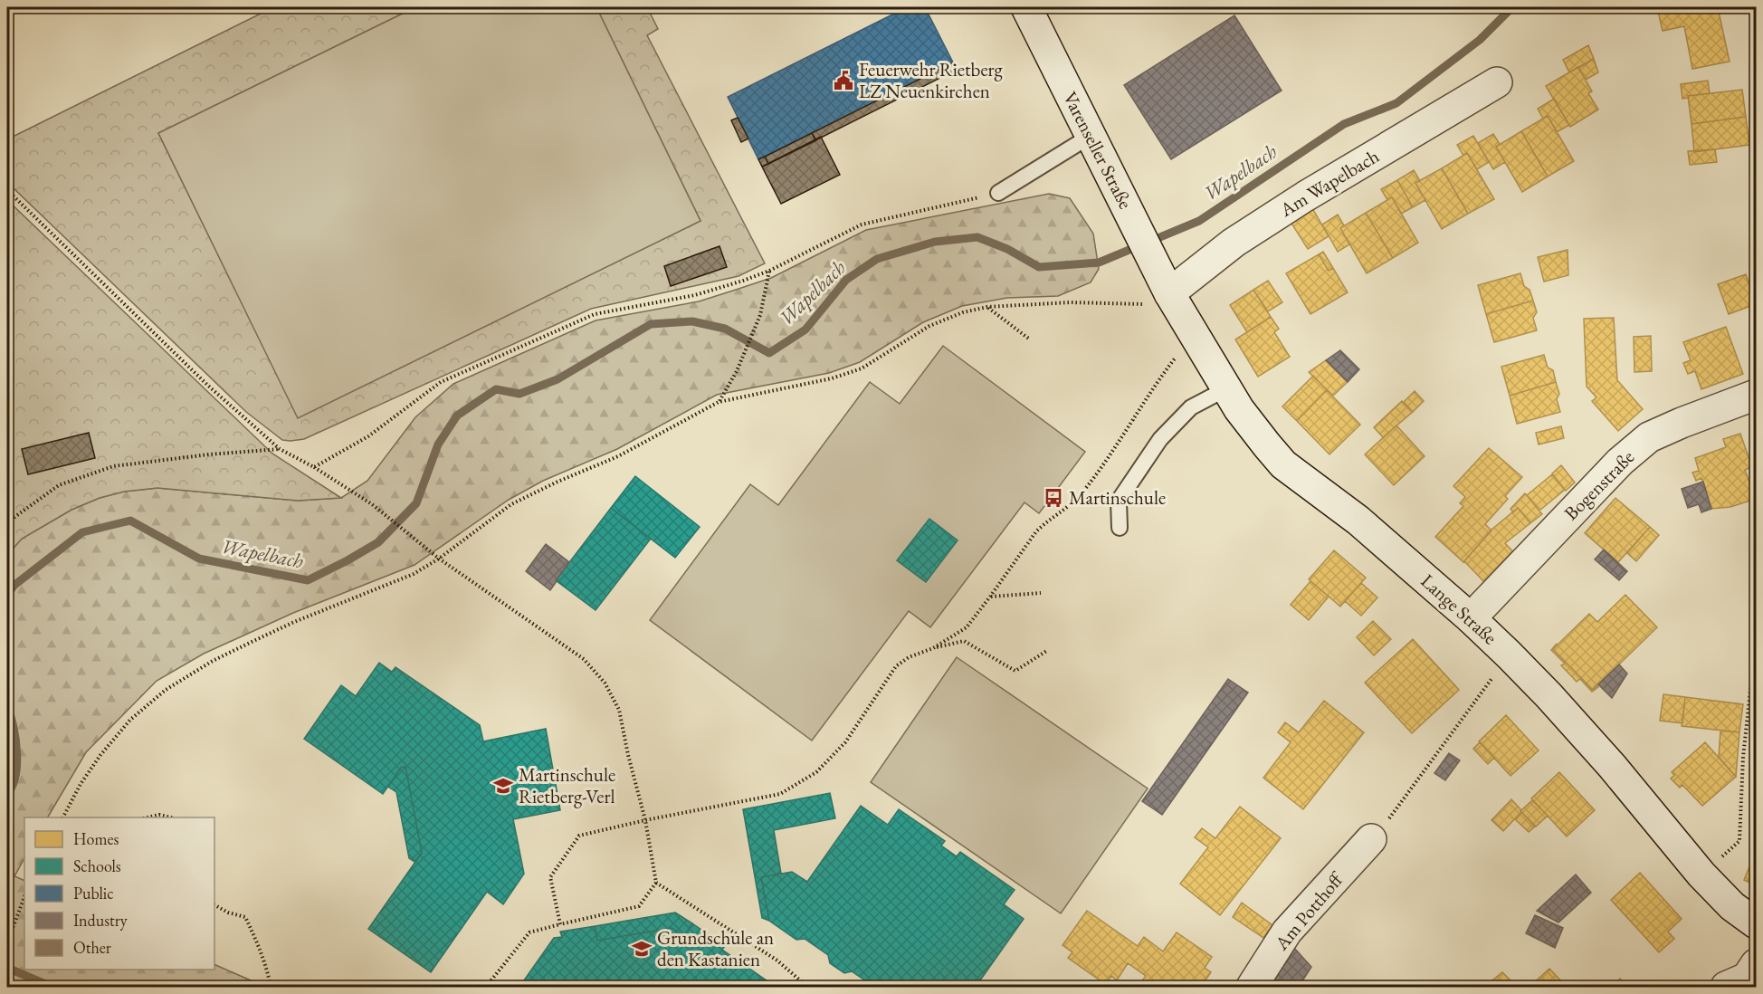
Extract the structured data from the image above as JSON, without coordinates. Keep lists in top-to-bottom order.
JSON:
{
  "streets": {
    "main road": [
      "Varenseller Straße",
      "Am Wapelbach",
      "Bogenstraße",
      "Lange Straße",
      "Am Potthoff"
    ]
  },
  "crossings": [
    ["Varenseller Straße", "Am Wapelbach"],
    ["Varenseller Straße", "Lange Straße"],
    ["Am Wapelbach", "Lange Straße"],
    ["Bogenstraße", "Lange Straße"]
  ],
  "water": ["Wapelbach"],
  "places": {
    "public building": ["Feuerwehr Rietberg LZ Neuenkirchen"],
    "bus stop": ["Martinschule"],
    "school or university": ["Martinschule Rietberg-Verl", "Grundschule an den Kastanien"]
  },
  "legend": [
    "Homes",
    "Schools",
    "Public",
    "Industry",
    "Other"
  ]
}
